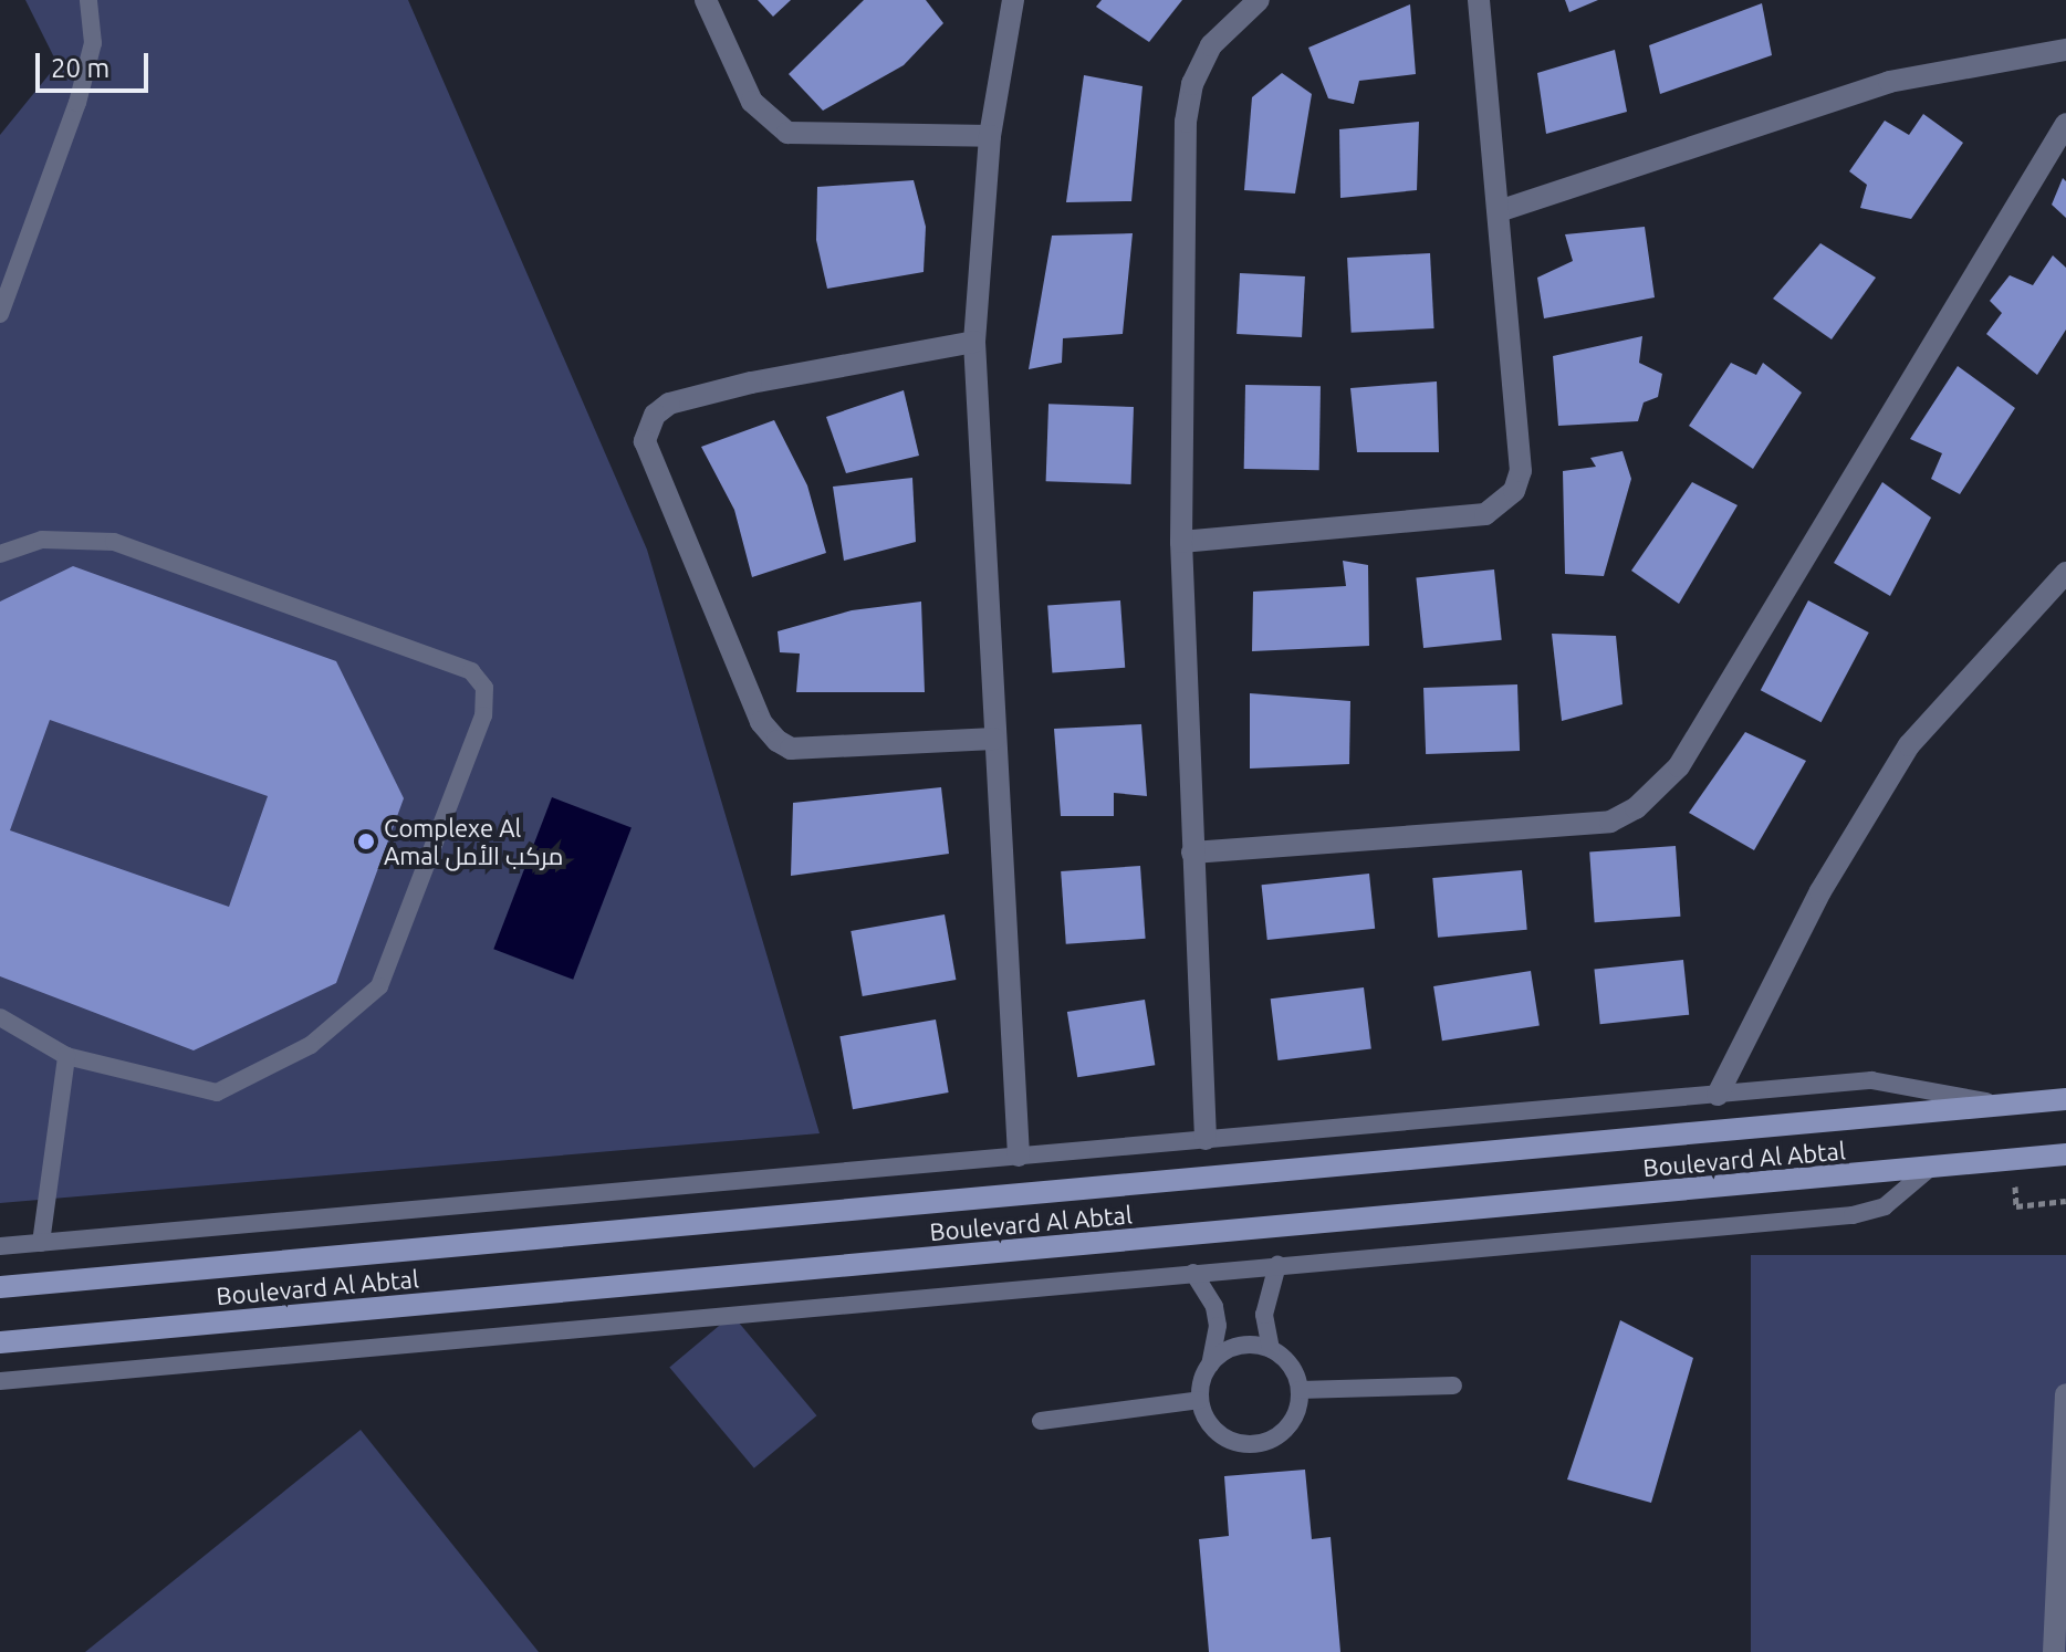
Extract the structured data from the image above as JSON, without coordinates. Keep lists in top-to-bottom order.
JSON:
{
  "streets": {
    "main road": ["Boulevard Al Abtal"]
  },
  "places": ["Complexe Al Amal مركب الأمل"],
  "scale_bar": "20 m"
}
